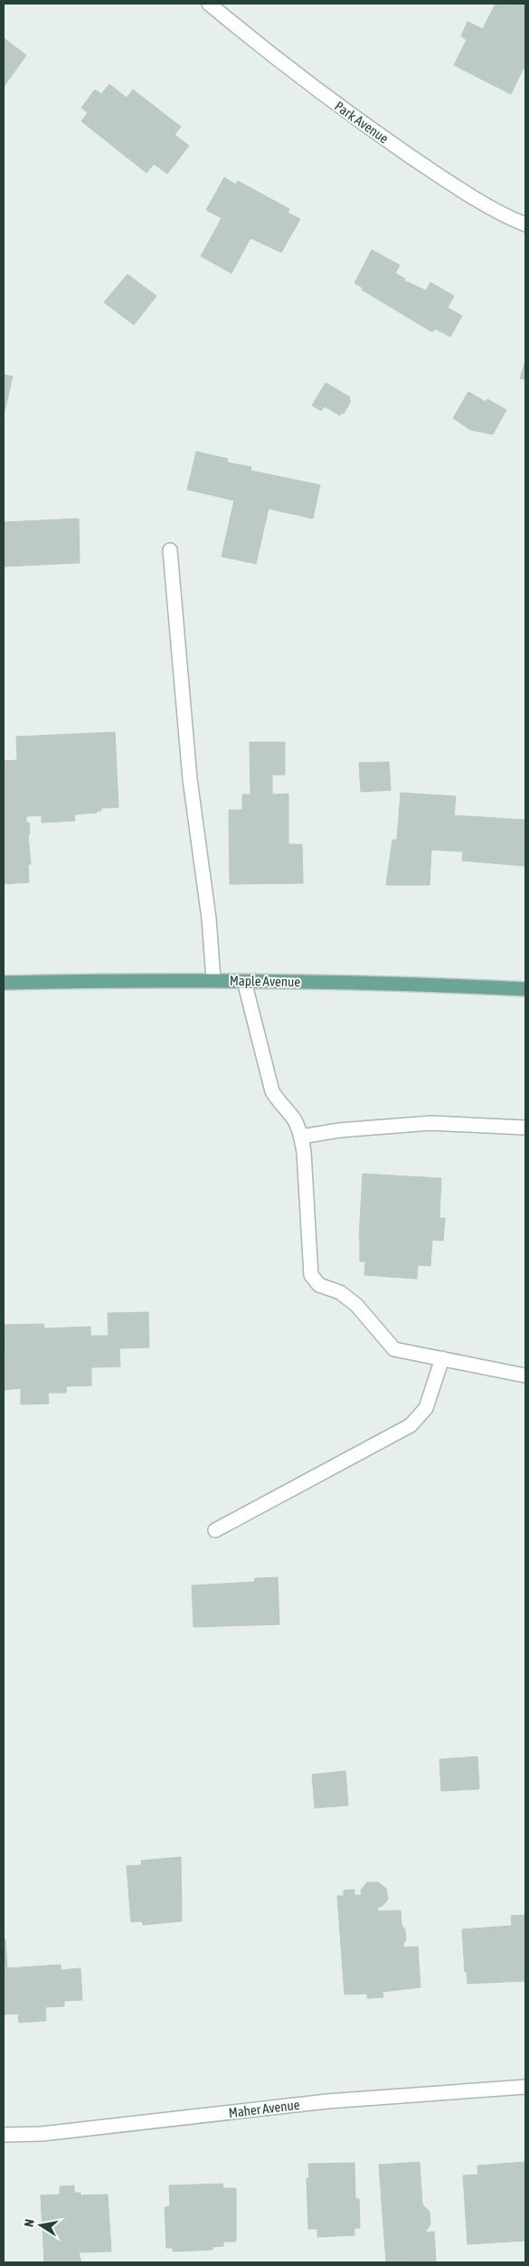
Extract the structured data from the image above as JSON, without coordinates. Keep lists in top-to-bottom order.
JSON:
{
  "streets": {
    "main road": ["Maple Avenue"],
    "street": ["Park Avenue", "Maher Avenue"]
  },
  "north": "left"
}
